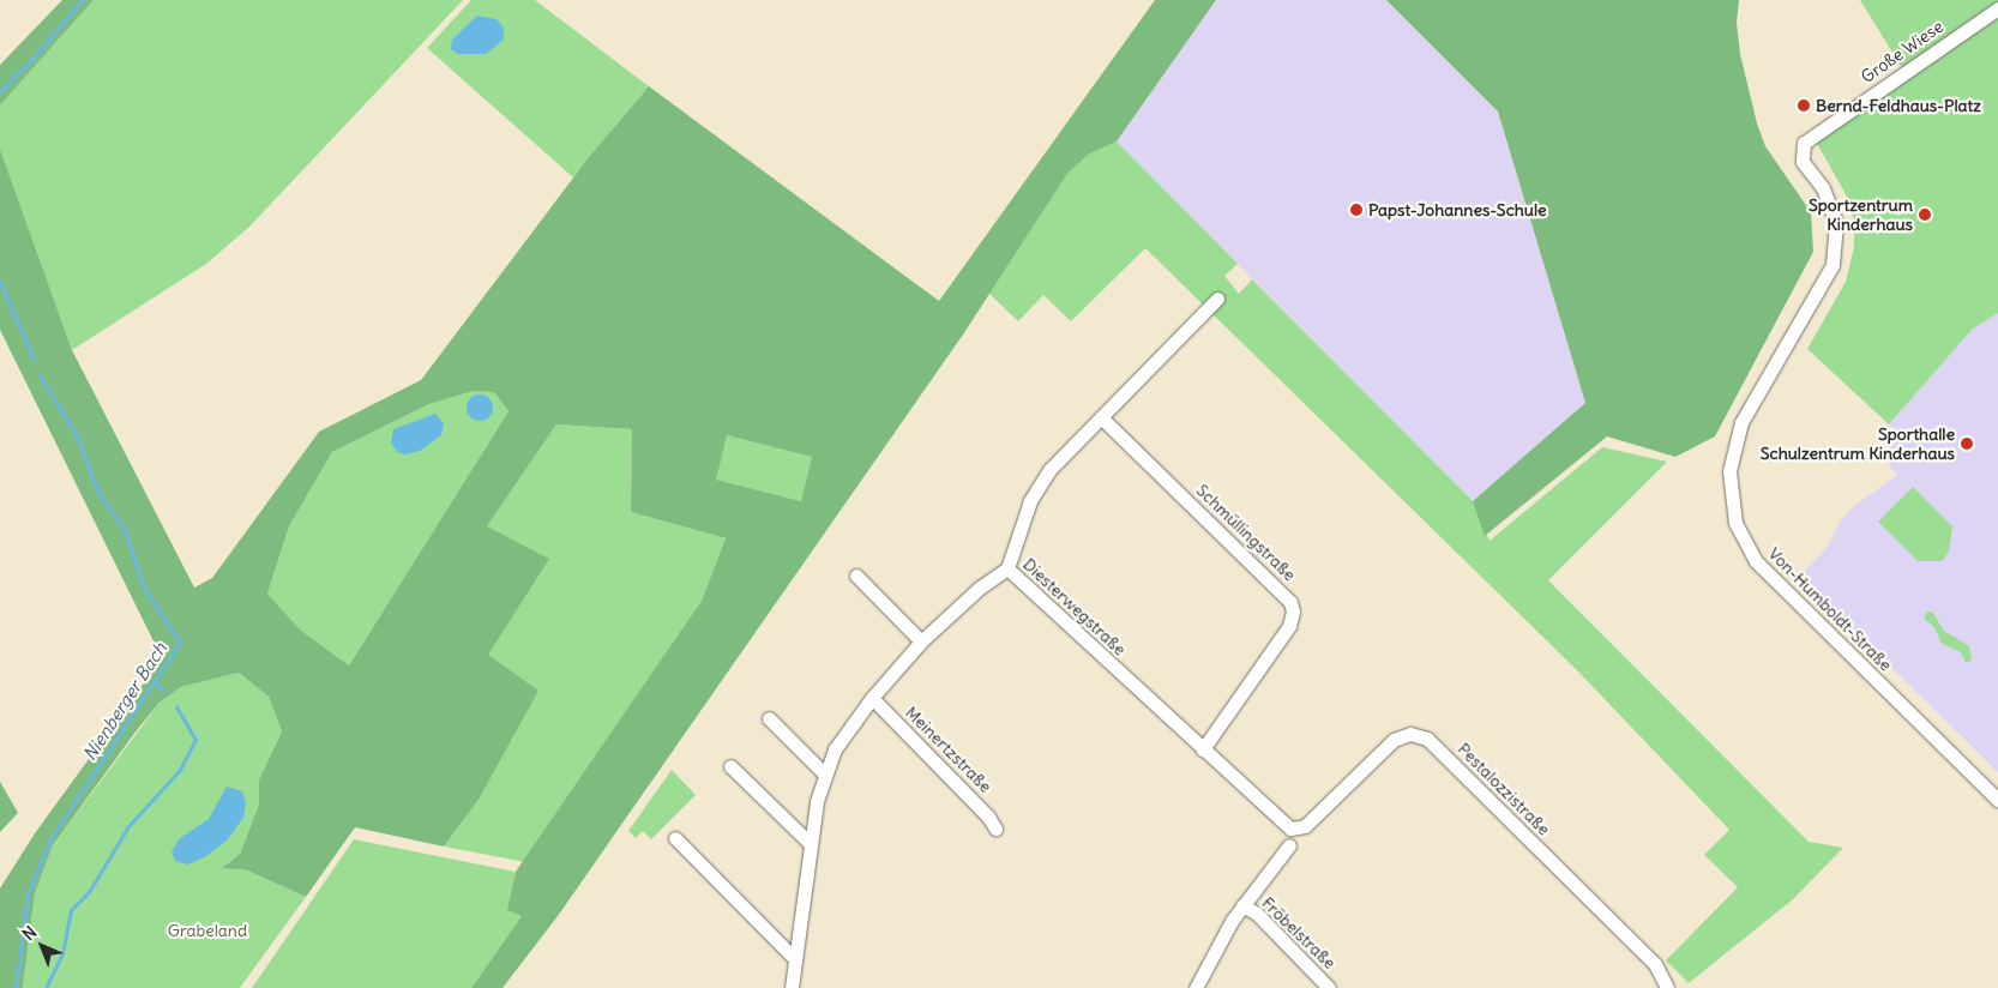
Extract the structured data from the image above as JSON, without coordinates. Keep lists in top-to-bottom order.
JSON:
{
  "streets": {
    "street": [
      "Große Wiese",
      "Schmüllingstraße",
      "Diesterwegstraße",
      "Von-Humboldt-Straße",
      "Meinertzstraße",
      "Pestalozzistraße",
      "Fröbelstraße"
    ]
  },
  "crossings": [
    ["Große Wiese", "Von-Humboldt-Straße"],
    ["Schmüllingstraße", "Diesterwegstraße"],
    ["Diesterwegstraße", "Pestalozzistraße"]
  ],
  "water": ["Nienberger Bach"],
  "parks": ["Grabeland"],
  "places": [
    "Bernd-Feldhaus-Platz",
    "Papst-Johannes-Schule",
    "Sportzentrum Kinderhaus",
    "Sporthalle Schulzentrum Kinderhaus"
  ],
  "north": "top left"
}
